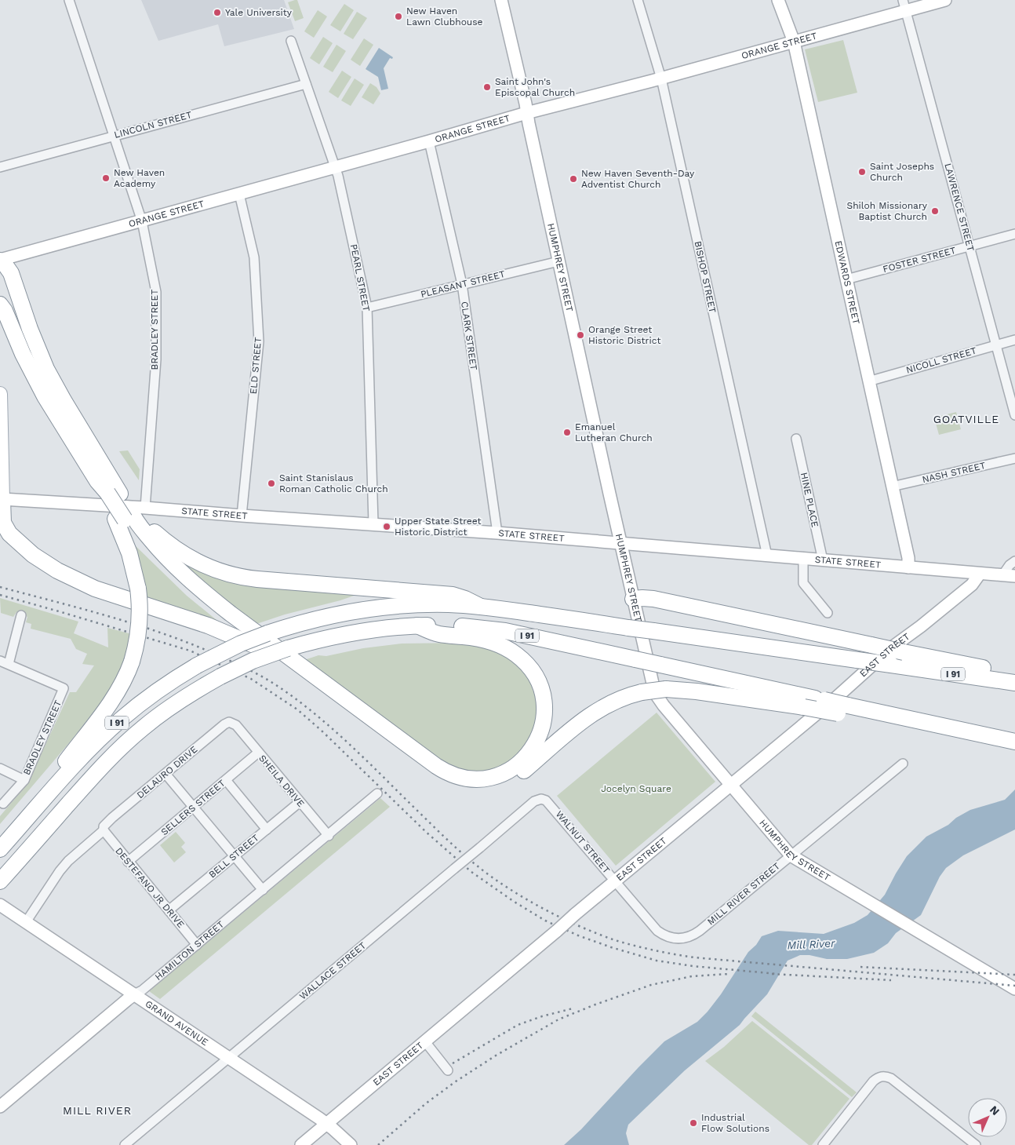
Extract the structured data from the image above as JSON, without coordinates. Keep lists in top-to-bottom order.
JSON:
{
  "streets": {
    "highway": ["I 91"],
    "main road": [
      "ORANGE STREET",
      "HUMPHREY STREET",
      "EDWARDS STREET",
      "STATE STREET",
      "EAST STREET",
      "HAMILTON STREET",
      "GRAND AVENUE"
    ],
    "street": [
      "LINCOLN STREET",
      "LAWRENCE STREET",
      "FOSTER STREET",
      "BISHOP STREET",
      "PEARL STREET",
      "PLEASANT STREET",
      "BRADLEY STREET",
      "CLARK STREET",
      "NICOLL STREET",
      "ELD STREET",
      "NASH STREET",
      "HINE PLACE",
      "DELAURO DRIVE",
      "SHEILA DRIVE",
      "SELLERS STREET",
      "WALNUT STREET",
      "BELL STREET",
      "DESTEFANO JR DRIVE",
      "MILL RIVER STREET",
      "WALLACE STREET"
    ]
  },
  "crossings": [
    ["ORANGE STREET", "LAWRENCE STREET"],
    ["ORANGE STREET", "HUMPHREY STREET"],
    ["ORANGE STREET", "BISHOP STREET"],
    ["ORANGE STREET", "PEARL STREET"],
    ["ORANGE STREET", "EDWARDS STREET"],
    ["ORANGE STREET", "BRADLEY STREET"],
    ["ORANGE STREET", "CLARK STREET"],
    ["ORANGE STREET", "ELD STREET"],
    ["LINCOLN STREET", "PEARL STREET"],
    ["LINCOLN STREET", "BRADLEY STREET"],
    ["LAWRENCE STREET", "FOSTER STREET"],
    ["LAWRENCE STREET", "NICOLL STREET"],
    ["FOSTER STREET", "EDWARDS STREET"],
    ["HUMPHREY STREET", "PLEASANT STREET"],
    ["HUMPHREY STREET", "STATE STREET"],
    ["HUMPHREY STREET", "EAST STREET"],
    ["HUMPHREY STREET", "MILL RIVER STREET"],
    ["BISHOP STREET", "STATE STREET"],
    ["PEARL STREET", "PLEASANT STREET"],
    ["PEARL STREET", "STATE STREET"],
    ["EDWARDS STREET", "NICOLL STREET"],
    ["EDWARDS STREET", "NASH STREET"],
    ["EDWARDS STREET", "STATE STREET"],
    ["PLEASANT STREET", "CLARK STREET"],
    ["BRADLEY STREET", "STATE STREET"],
    ["CLARK STREET", "STATE STREET"],
    ["ELD STREET", "STATE STREET"],
    ["HINE PLACE", "STATE STREET"],
    ["STATE STREET", "EAST STREET"],
    ["EAST STREET", "WALNUT STREET"],
    ["EAST STREET", "GRAND AVENUE"],
    ["DELAURO DRIVE", "SHEILA DRIVE"],
    ["DELAURO DRIVE", "DESTEFANO JR DRIVE"],
    ["DELAURO DRIVE", "GRAND AVENUE"],
    ["SHEILA DRIVE", "SELLERS STREET"],
    ["SHEILA DRIVE", "BELL STREET"],
    ["SHEILA DRIVE", "HAMILTON STREET"],
    ["SELLERS STREET", "DESTEFANO JR DRIVE"],
    ["WALNUT STREET", "MILL RIVER STREET"],
    ["WALNUT STREET", "WALLACE STREET"],
    ["BELL STREET", "DESTEFANO JR DRIVE"],
    ["DESTEFANO JR DRIVE", "HAMILTON STREET"],
    ["HAMILTON STREET", "GRAND AVENUE"],
    ["WALLACE STREET", "GRAND AVENUE"]
  ],
  "districts": ["GOATVILLE", "MILL RIVER"],
  "water": ["Mill River"],
  "parks": ["Jocelyn Square"],
  "places": [
    "Yale University",
    "New Haven Lawn Clubhouse",
    "Saint John's Episcopal Church",
    "Saint Josephs Church",
    "New Haven Academy",
    "New Haven Seventh-Day Adventist Church",
    "Shiloh Missionary Baptist Church",
    "Orange Street Historic District",
    "Emanuel Lutheran Church",
    "Saint Stanislaus Roman Catholic Church",
    "Upper State Street Historic District",
    "Industrial Flow Solutions"
  ],
  "north": "top right"
}
